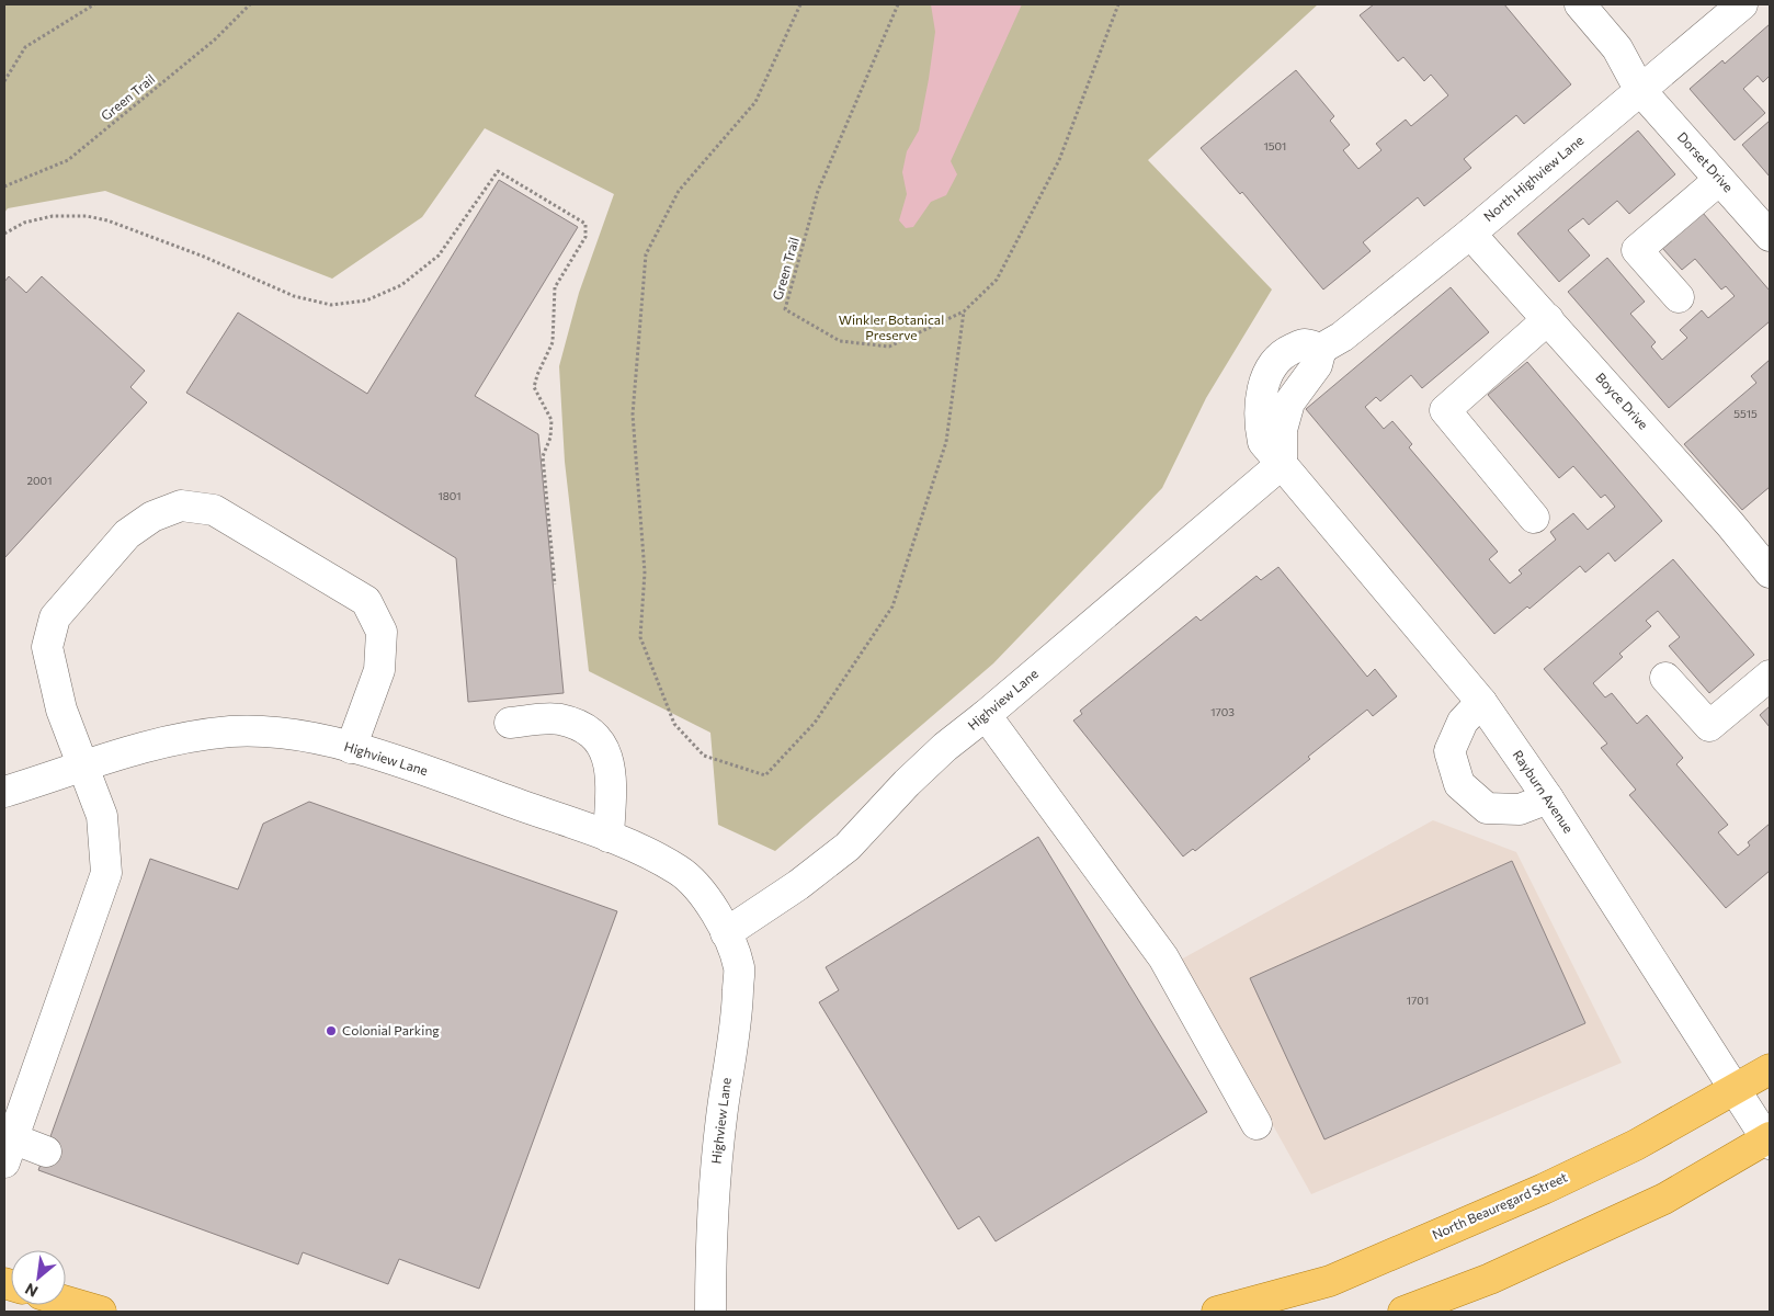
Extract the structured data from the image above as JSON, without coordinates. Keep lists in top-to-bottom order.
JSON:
{
  "streets": {
    "main road": ["North Beauregard Street"],
    "street": [
      "Dorset Drive",
      "North Highview Lane",
      "Boyce Drive",
      "Highview Lane",
      "Rayburn Avenue"
    ],
    "path": ["Green Trail"]
  },
  "crossings": [
    ["Dorset Drive", "North Highview Lane"],
    ["North Highview Lane", "Boyce Drive"],
    ["North Highview Lane", "Highview Lane"],
    ["North Highview Lane", "Rayburn Avenue"],
    ["Highview Lane", "Rayburn Avenue"],
    ["Rayburn Avenue", "North Beauregard Street"]
  ],
  "parks": ["Winkler Botanical Preserve"],
  "places": ["Colonial Parking"],
  "house_numbers": [
    "1501",
    "5515",
    "2001",
    "1801",
    "1703",
    "1701"
  ],
  "north": "bottom left"
}
